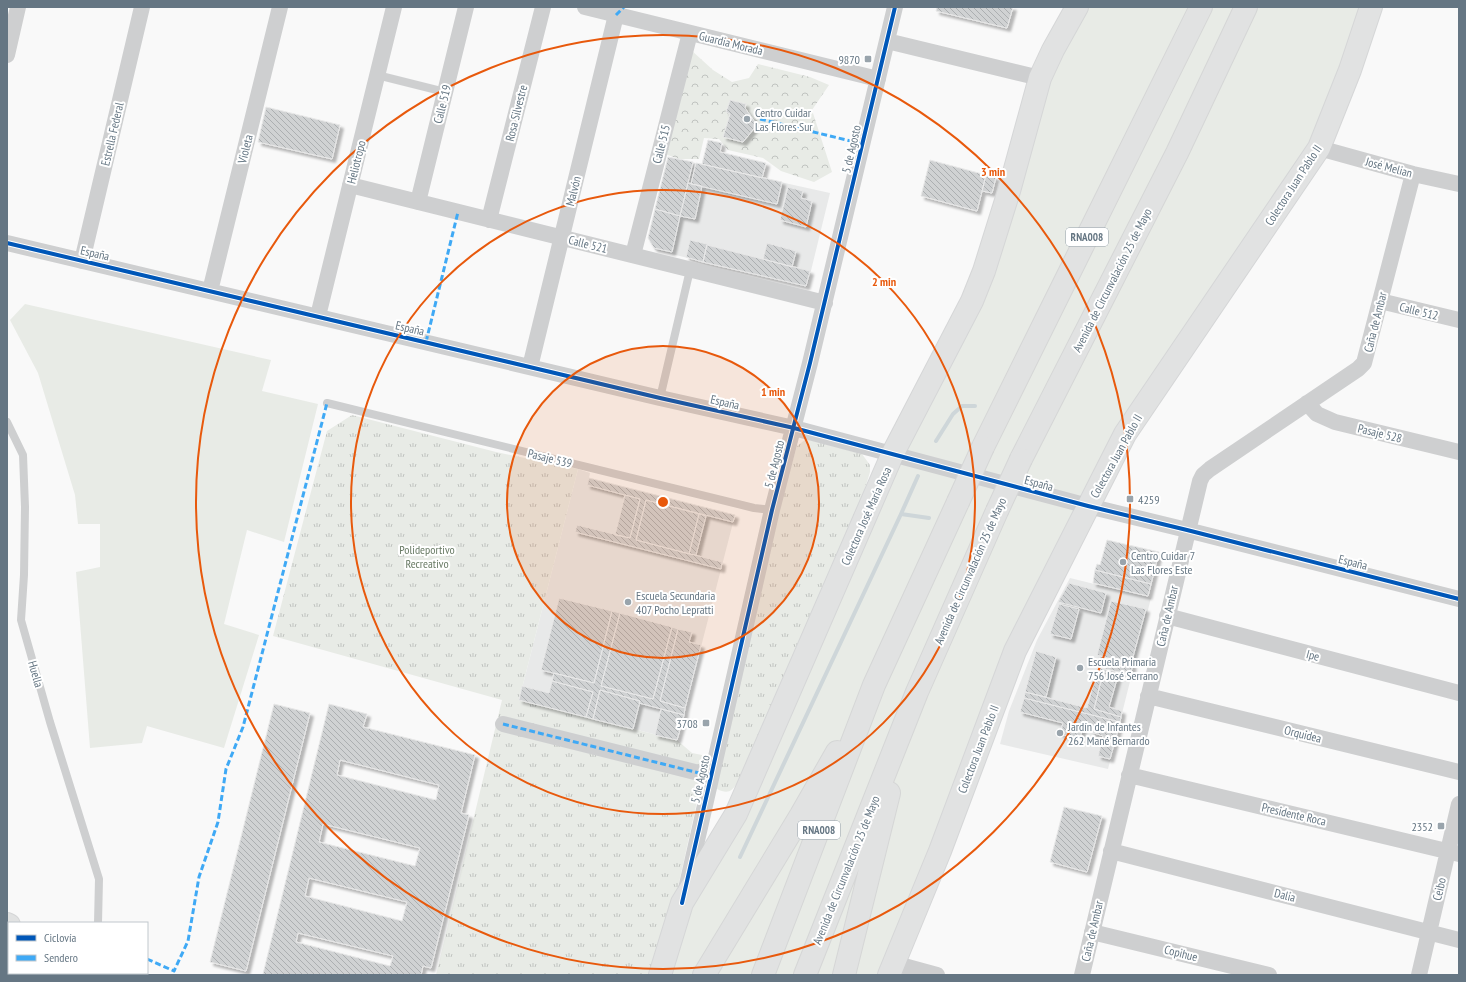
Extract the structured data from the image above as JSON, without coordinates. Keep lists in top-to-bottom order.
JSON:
{
  "streets": {
    "main road": [
      "Colectora Juan Pablo II",
      "RNA008",
      "Avenida de Circunvalación 25 de Mayo",
      "Colectora José María Rosa"
    ],
    "street": [
      "Guardia Morada",
      "Calle 519",
      "Rosa Silvestre",
      "Estrella Federal",
      "Calle 515",
      "Violeta",
      "5 de Agosto",
      "Heliotropo",
      "José Melian",
      "Malvón",
      "Calle 521",
      "España",
      "Calle 512",
      "Caña de Ambar",
      "Pasaje 528",
      "Ipe",
      "Orquidea",
      "Presidente Roca",
      "Ceibo",
      "Dalia",
      "Copihue"
    ],
    "lane": ["Pasaje 539", "Huella"]
  },
  "crossings": [
    ["Guardia Morada", "Calle 515"],
    ["Guardia Morada", "5 de Agosto"],
    ["Guardia Morada", "Malvón"],
    ["Calle 519", "Calle 521"],
    ["Rosa Silvestre", "Calle 521"],
    ["Estrella Federal", "España"],
    ["Calle 515", "Calle 521"],
    ["Violeta", "España"],
    ["5 de Agosto", "Calle 521"],
    ["5 de Agosto", "España"],
    ["5 de Agosto", "Pasaje 539"],
    ["5 de Agosto", "Colectora José María Rosa"],
    ["Heliotropo", "Calle 521"],
    ["Heliotropo", "España"],
    ["José Melian", "Colectora Juan Pablo II"],
    ["José Melian", "Caña de Ambar"],
    ["Colectora Juan Pablo II", "España"],
    ["Malvón", "Calle 521"],
    ["Malvón", "España"],
    ["España", "Caña de Ambar"],
    ["España", "Colectora José María Rosa"],
    ["Calle 512", "Caña de Ambar"],
    ["Caña de Ambar", "Pasaje 528"],
    ["Caña de Ambar", "Ipe"],
    ["Caña de Ambar", "Orquidea"],
    ["Caña de Ambar", "Presidente Roca"],
    ["Caña de Ambar", "Dalia"],
    ["Caña de Ambar", "Copihue"],
    ["Presidente Roca", "Ceibo"],
    ["Ceibo", "Dalia"]
  ],
  "parks": ["Polideportivo Recreativo"],
  "places": {
    "transit": [
      "9870",
      "4259",
      "3708",
      "2352"
    ],
    "other": [
      "Centro Cuidar Las Flores Sur",
      "Centro Cuidar 7 Las Flores Este",
      "Escuela Secundaria 407 Pocho Lepratti",
      "Escuela Primaria 756 José Serrano",
      "Jardín de Infantes 262 Mané Bernardo"
    ]
  },
  "legend": ["Ciclovía", "Sendero"],
  "rings": ["3 min", "2 min", "1 min"]
}
